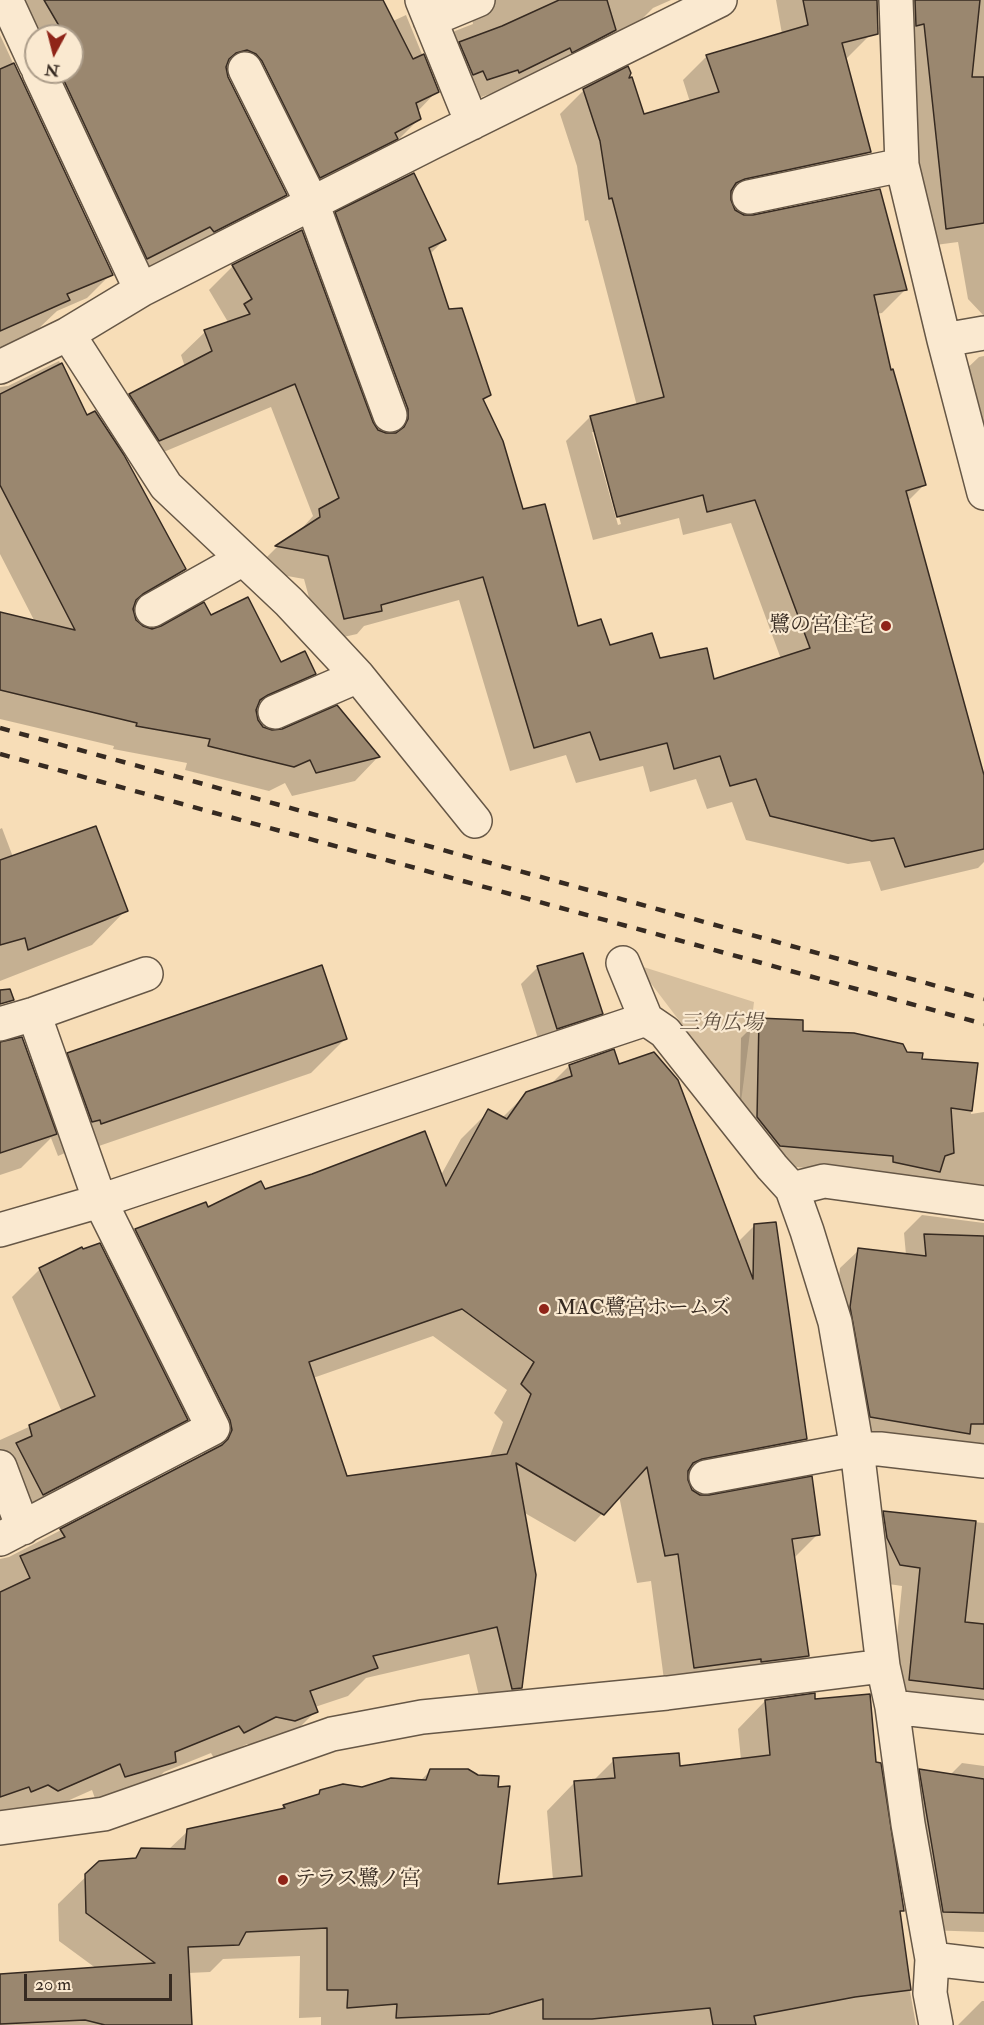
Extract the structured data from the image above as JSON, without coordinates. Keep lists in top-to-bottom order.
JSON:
{
  "parks": ["三角広場"],
  "places": ["鷺の宮住宅", "MAC鷺宮ホームズ", "テラス鷺ノ宮"],
  "scale_bar": "20 m",
  "north": "bottom"
}
